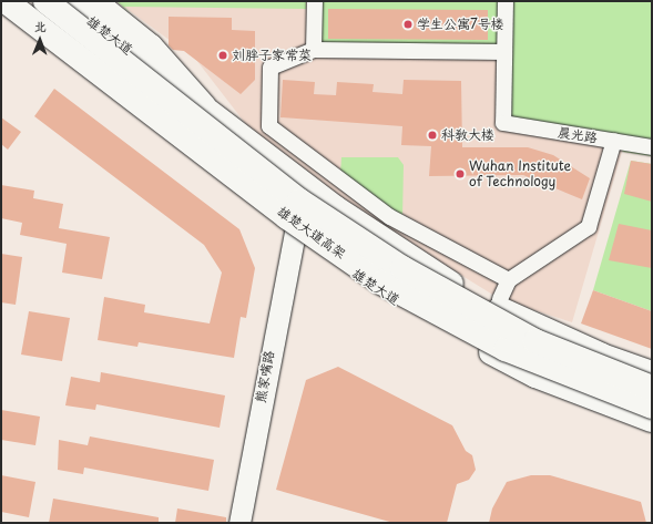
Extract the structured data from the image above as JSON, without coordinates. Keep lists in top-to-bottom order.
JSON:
{
  "streets": {
    "main road": ["雄楚大道", "雄楚大道高架"],
    "street": ["晨光路", "熊家嘴路"]
  },
  "crossings": [
    ["雄楚大道", "熊家嘴路"]
  ],
  "places": [
    "学生公寓7号楼",
    "刘胖子家常菜",
    "科教大楼",
    "Wuhan Institute of Technology"
  ],
  "north": "top"
}
